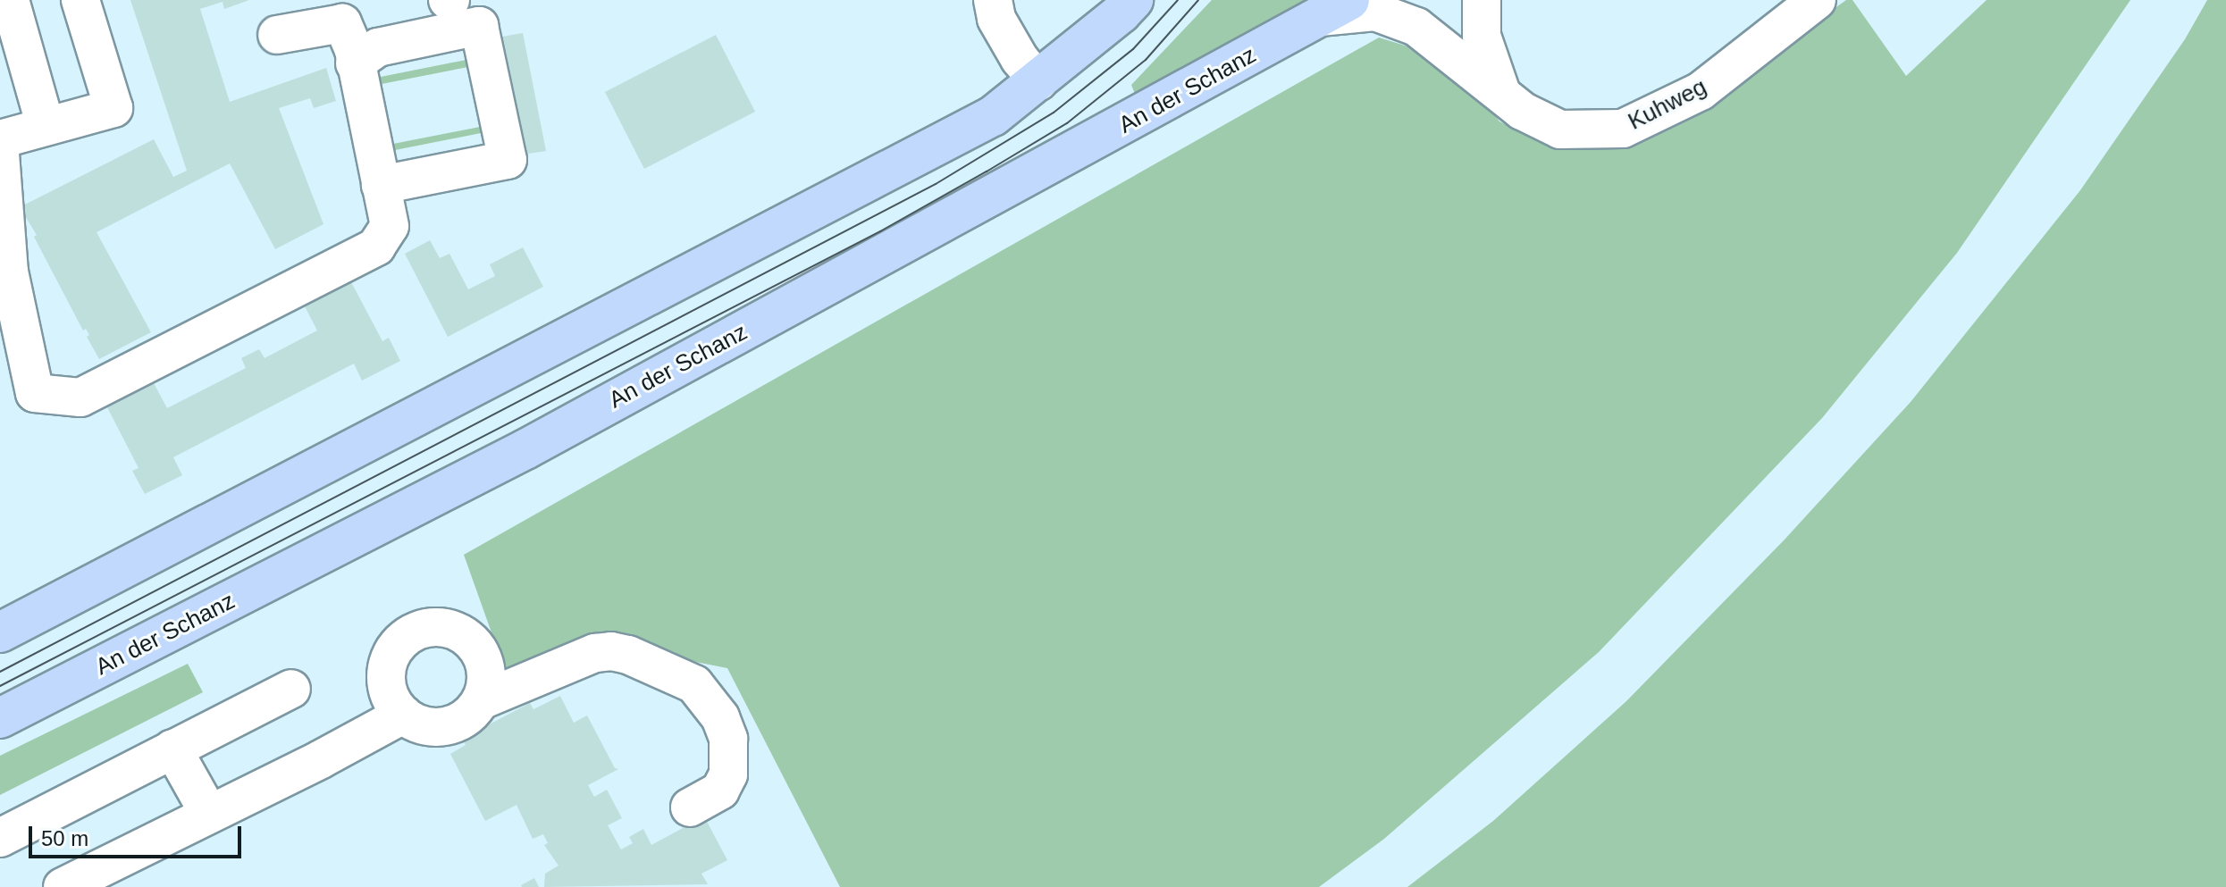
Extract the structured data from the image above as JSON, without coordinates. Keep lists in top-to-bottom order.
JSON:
{
  "streets": {
    "main road": ["An der Schanz"],
    "street": ["Kuhweg"]
  },
  "crossings": [
    ["An der Schanz", "Kuhweg"]
  ],
  "scale_bar": "50 m"
}
